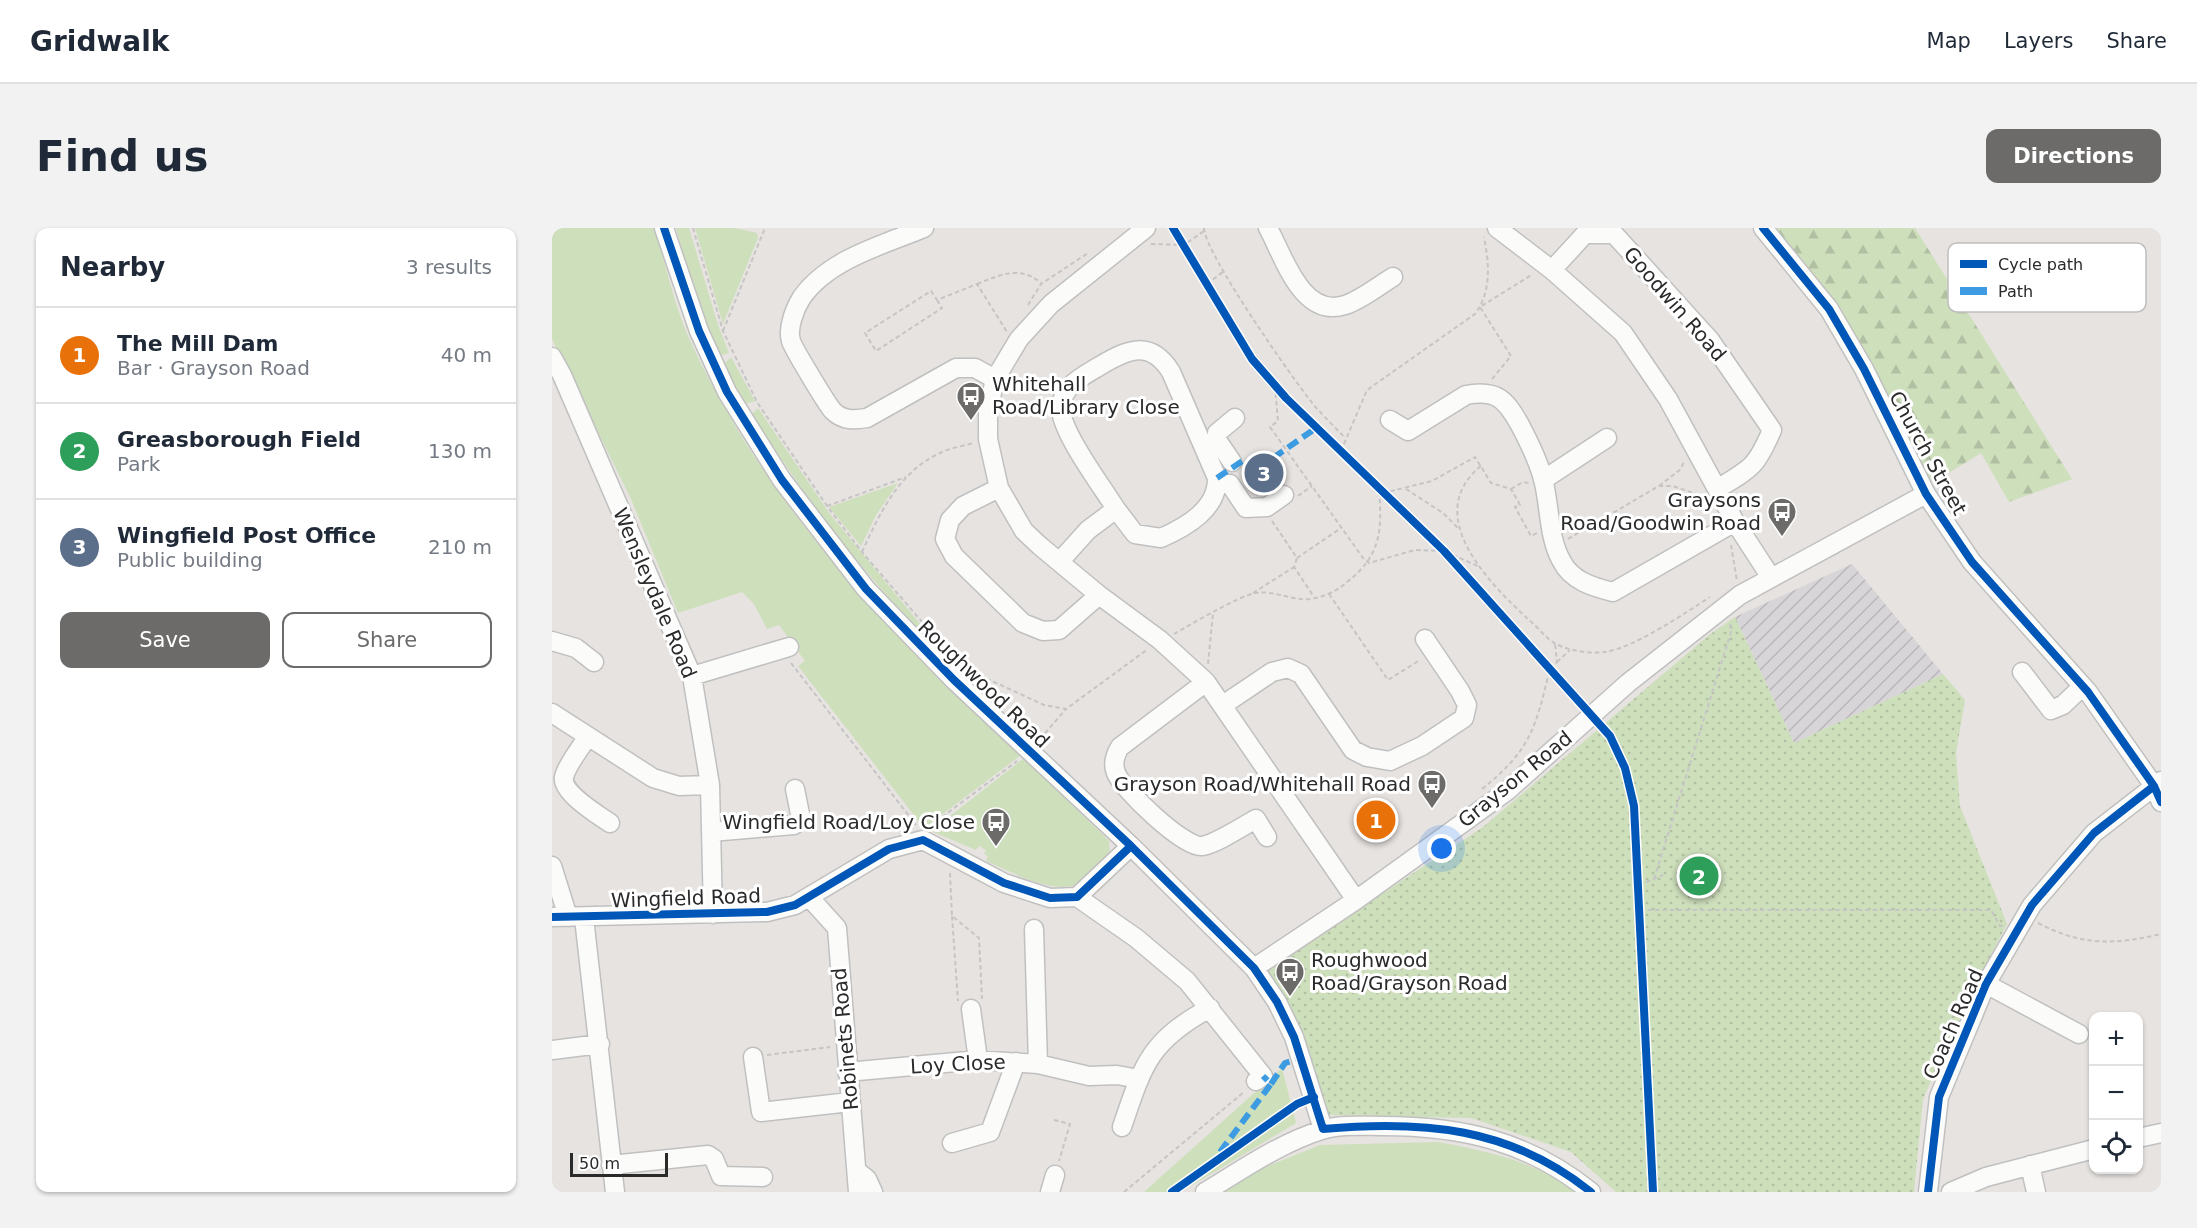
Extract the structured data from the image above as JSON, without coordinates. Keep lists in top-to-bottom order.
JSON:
{
  "streets": {
    "street": [
      "Goodwin Road",
      "Church Street",
      "Wensleydale Road",
      "Roughwood Road",
      "Grayson Road",
      "Wingfield Road",
      "Coach Road",
      "Robinets Road",
      "Loy Close"
    ]
  },
  "crossings": [
    ["Church Street", "Grayson Road"],
    ["Church Street", "Coach Road"],
    ["Wensleydale Road", "Wingfield Road"],
    ["Roughwood Road", "Grayson Road"],
    ["Wingfield Road", "Robinets Road"],
    ["Robinets Road", "Loy Close"]
  ],
  "places": {
    "bus stop": [
      "Whitehall Road/Library Close",
      "Graysons Road/Goodwin Road",
      "Grayson Road/Whitehall Road",
      "Wingfield Road/Loy Close",
      "Roughwood Road/Grayson Road"
    ]
  },
  "legend": ["Cycle path", "Path"],
  "scale_bar": "50 m",
  "page": {
    "header": "Gridwalk",
    "nav": ["Map", "Layers", "Share"],
    "buttons": [
      "Directions",
      ["Save", "Share"]
    ],
    "title": "Find us",
    "heading": ["Nearby", "3 results"],
    "list": [
      {
        "mark": "1",
        "name": "The Mill Dam",
        "note": "Bar · Grayson Road",
        "value": "40 m"
      },
      {
        "mark": "2",
        "name": "Greasborough Field",
        "note": "Park",
        "value": "130 m"
      },
      {
        "mark": "3",
        "name": "Wingfield Post Office",
        "note": "Public building",
        "value": "210 m"
      }
    ],
    "pins": ["3", "1", "2"],
    "map_buttons": ["+", "−"],
    "scale": "50 m"
  }
}
